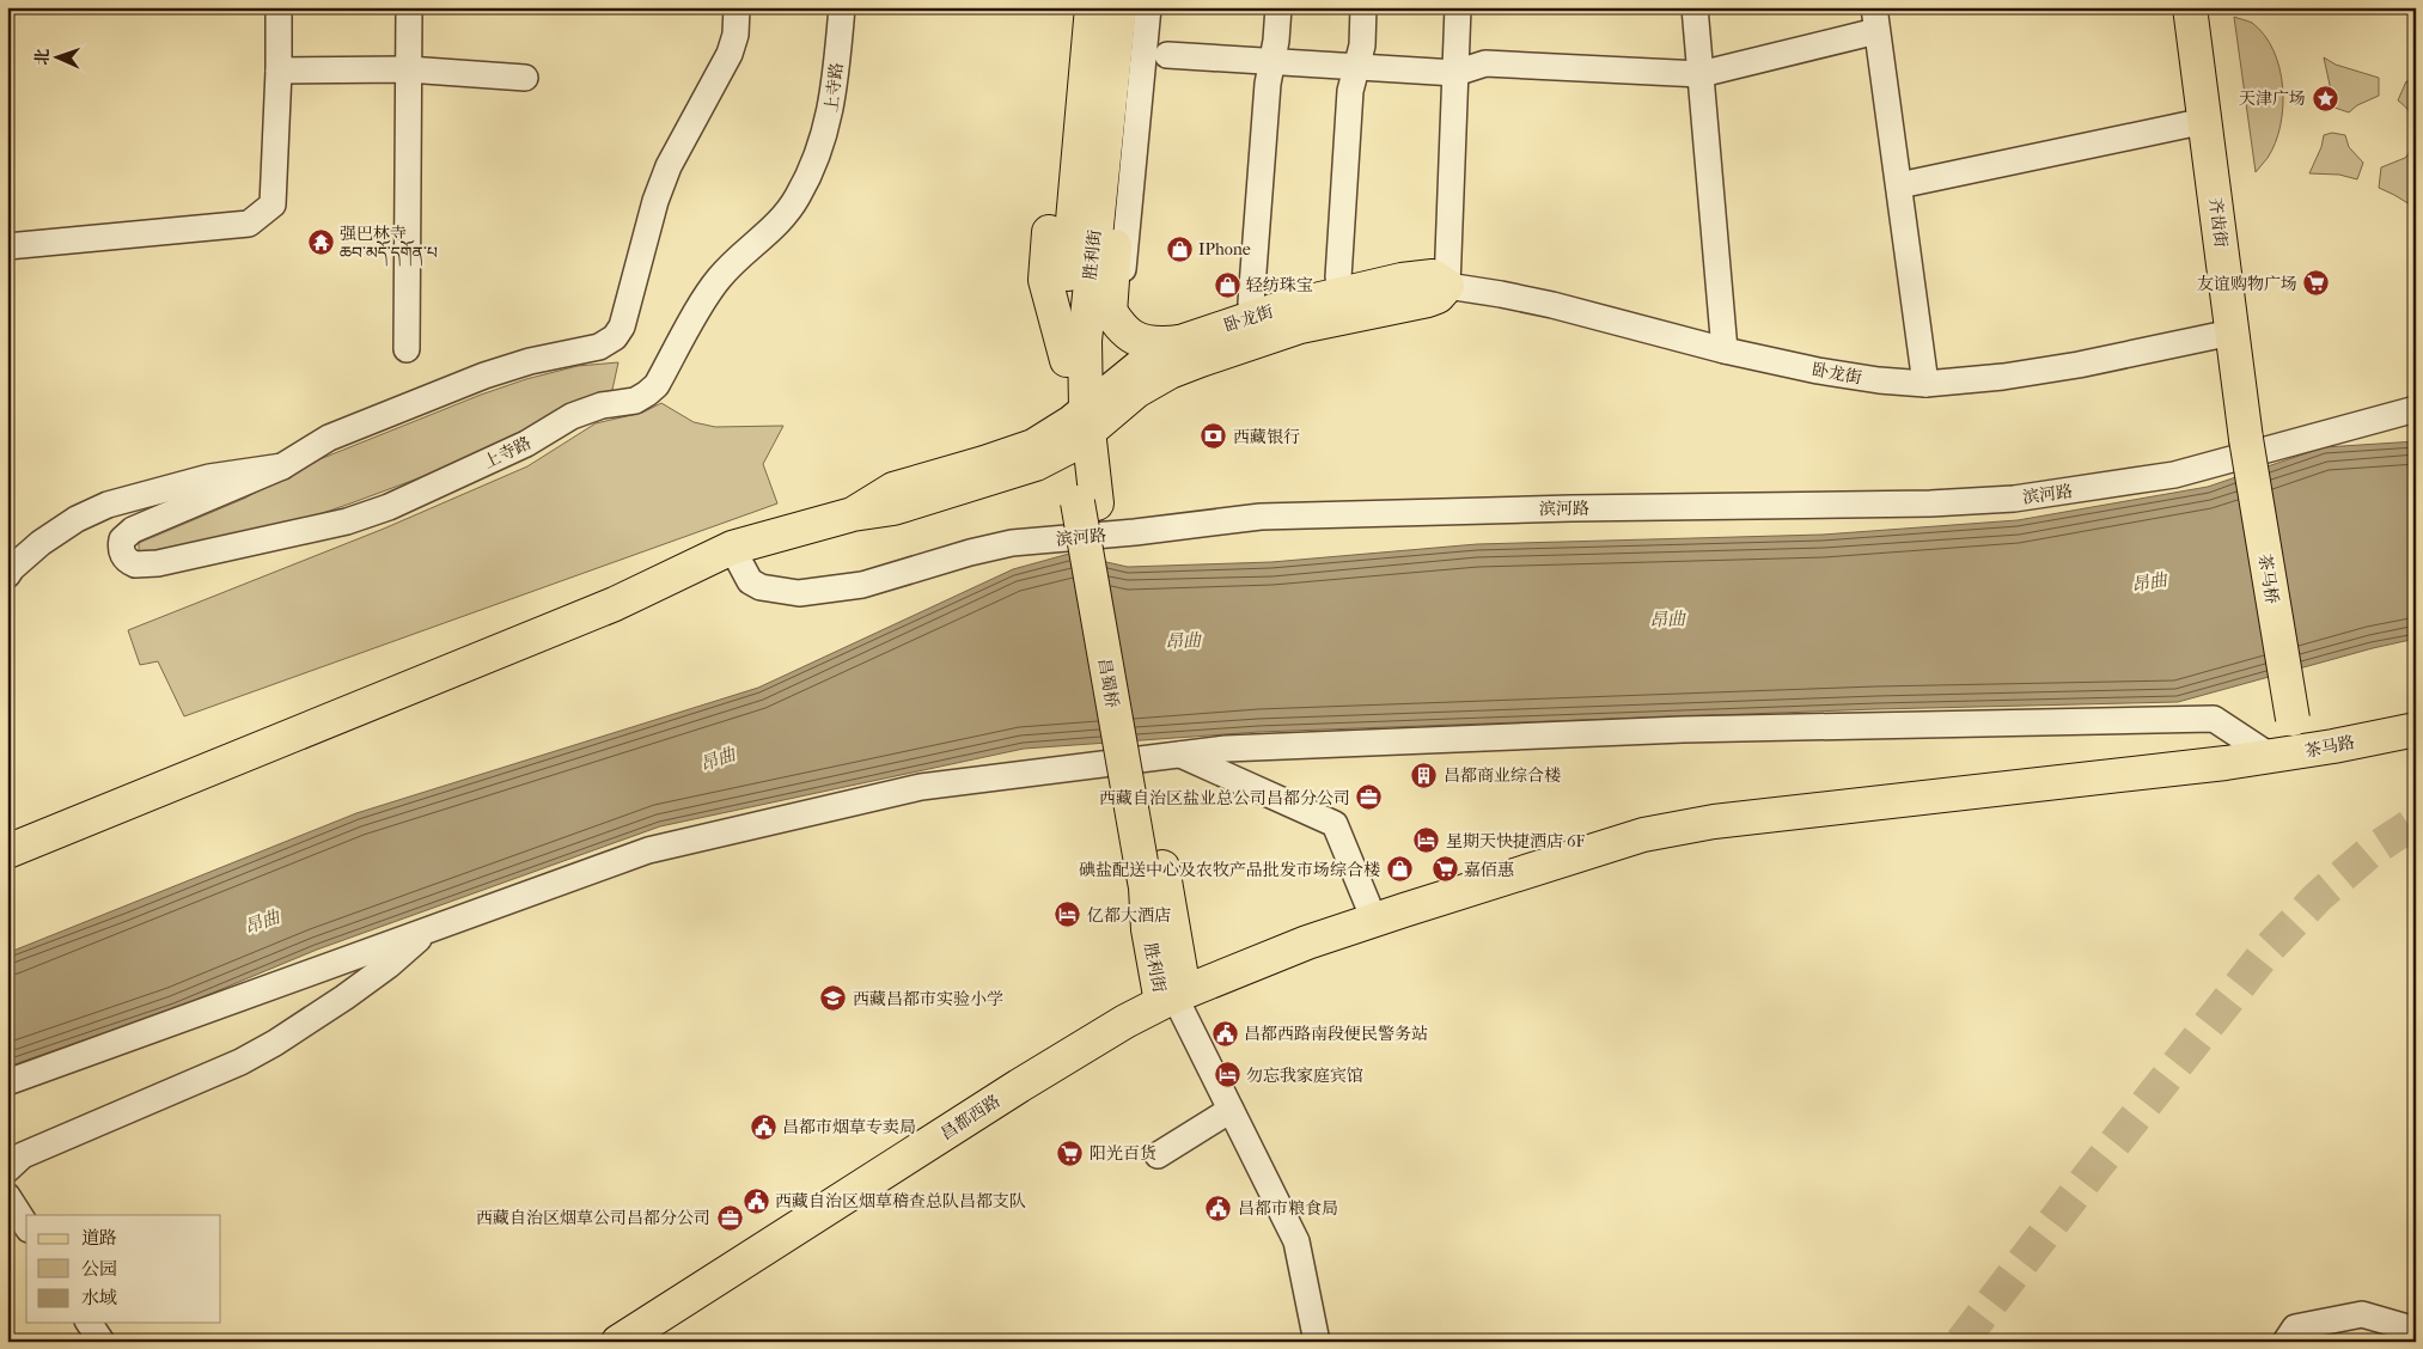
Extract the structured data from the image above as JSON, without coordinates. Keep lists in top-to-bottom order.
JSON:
{
  "streets": {
    "main road": [
      "齐齿街",
      "胜利街",
      "卧龙街",
      "茶马桥",
      "昌蜀桥",
      "茶马路",
      "昌都西路"
    ],
    "street": ["上寺路", "滨河路"]
  },
  "crossings": [
    ["齐齿街", "卧龙街"],
    ["齐齿街", "茶马桥"],
    ["胜利街", "卧龙街"],
    ["胜利街", "昌蜀桥"],
    ["胜利街", "昌都西路"],
    ["茶马桥", "茶马路"],
    ["茶马桥", "昌都西路"],
    ["茶马路", "昌都西路"]
  ],
  "water": ["昂曲"],
  "places": {
    "place": ["天津广场"],
    "temple": ["强巴林寺 ཆབ་མདོ་དགོན་པ"],
    "shop": ["IPhone", "轻纺珠宝", "碘盐配送中心及农牧产品批发市场综合楼"],
    "supermarket": ["友谊购物广场", "嘉佰惠", "阳光百货"],
    "bank": ["西藏银行"],
    "building": ["昌都商业综合楼"],
    "office": ["西藏自治区盐业总公司昌都分公司", "西藏自治区烟草公司昌都分公司"],
    "hotel": ["星期天快捷酒店 6F", "亿都大酒店", "勿忘我家庭宾馆"],
    "school or university": ["西藏昌都市实验小学"],
    "public building": [
      "昌都西路南段便民警务站",
      "昌都市烟草专卖局",
      "西藏自治区烟草稽查总队昌都支队",
      "昌都市粮食局"
    ]
  },
  "legend": ["道路", "公园", "水域"],
  "north": "left"
}
